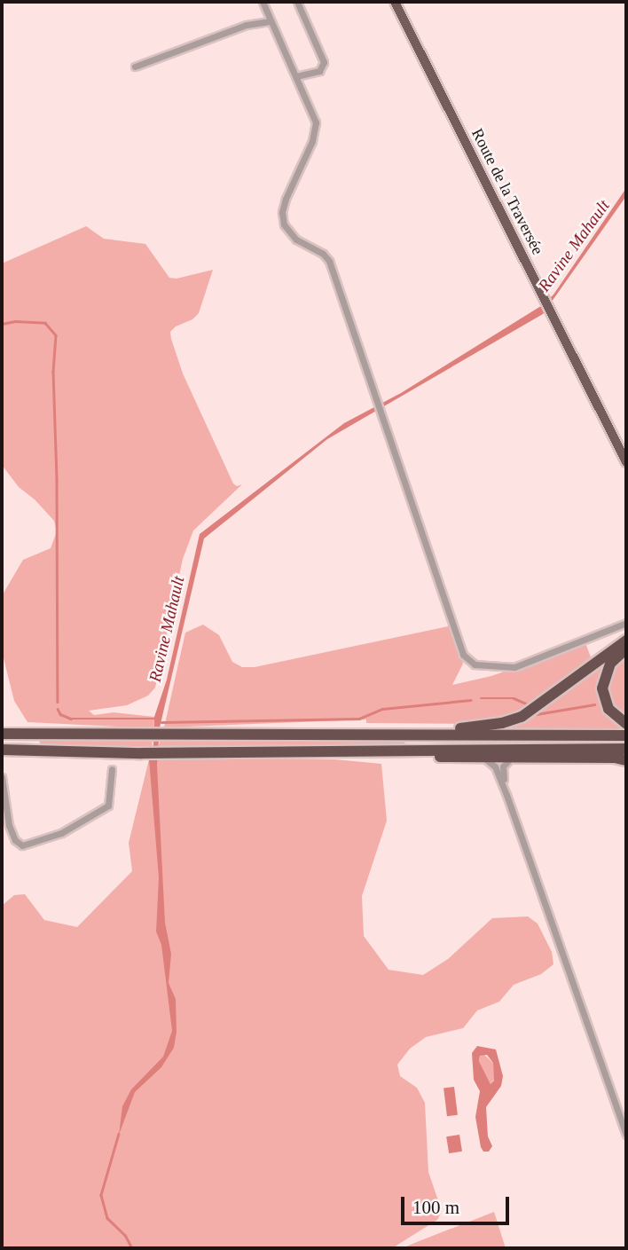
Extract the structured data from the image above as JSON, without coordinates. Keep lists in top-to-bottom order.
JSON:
{
  "streets": {
    "main road": ["Route de la Traversée"]
  },
  "water": ["Ravine Mahault"],
  "scale_bar": "100 m"
}
